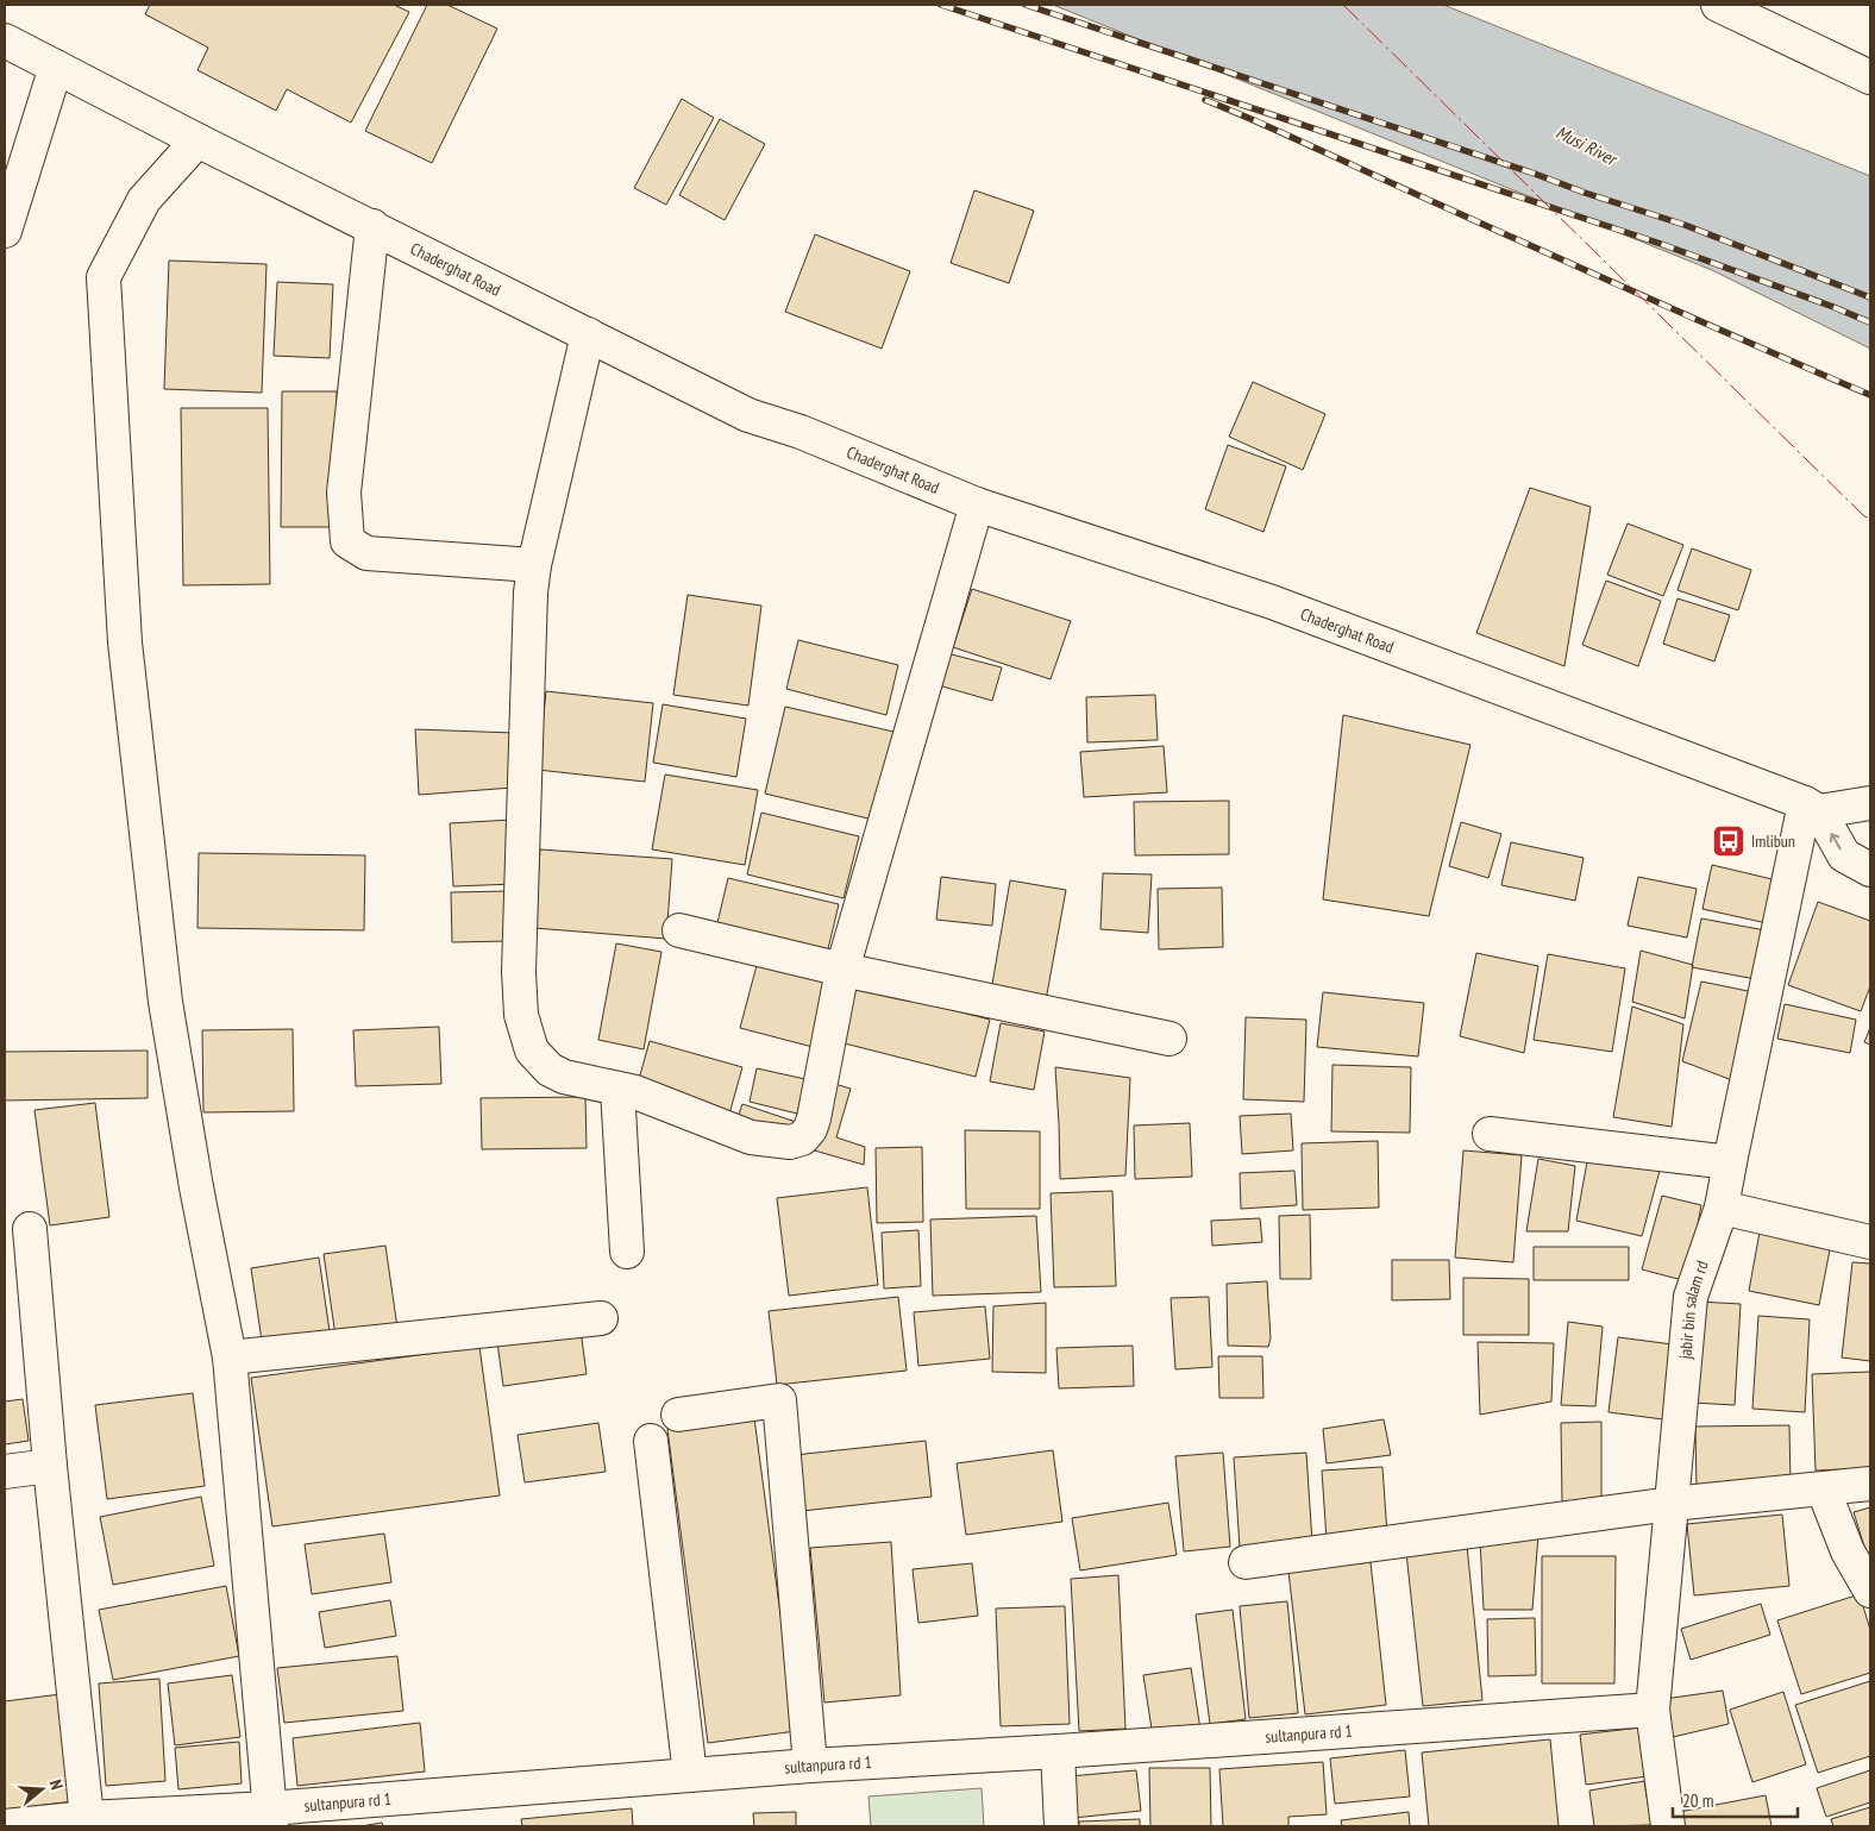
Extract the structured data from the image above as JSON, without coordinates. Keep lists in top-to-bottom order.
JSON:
{
  "streets": {
    "street": ["Chaderghat Road", "jabir bin salam rd", "sultanpura rd 1"]
  },
  "crossings": [
    ["Chaderghat Road", "jabir bin salam rd"],
    ["jabir bin salam rd", "sultanpura rd 1"]
  ],
  "water": ["Musi River"],
  "places": {
    "bus stop": ["Imlibun"]
  },
  "scale_bar": "20 m",
  "north": "right"
}
